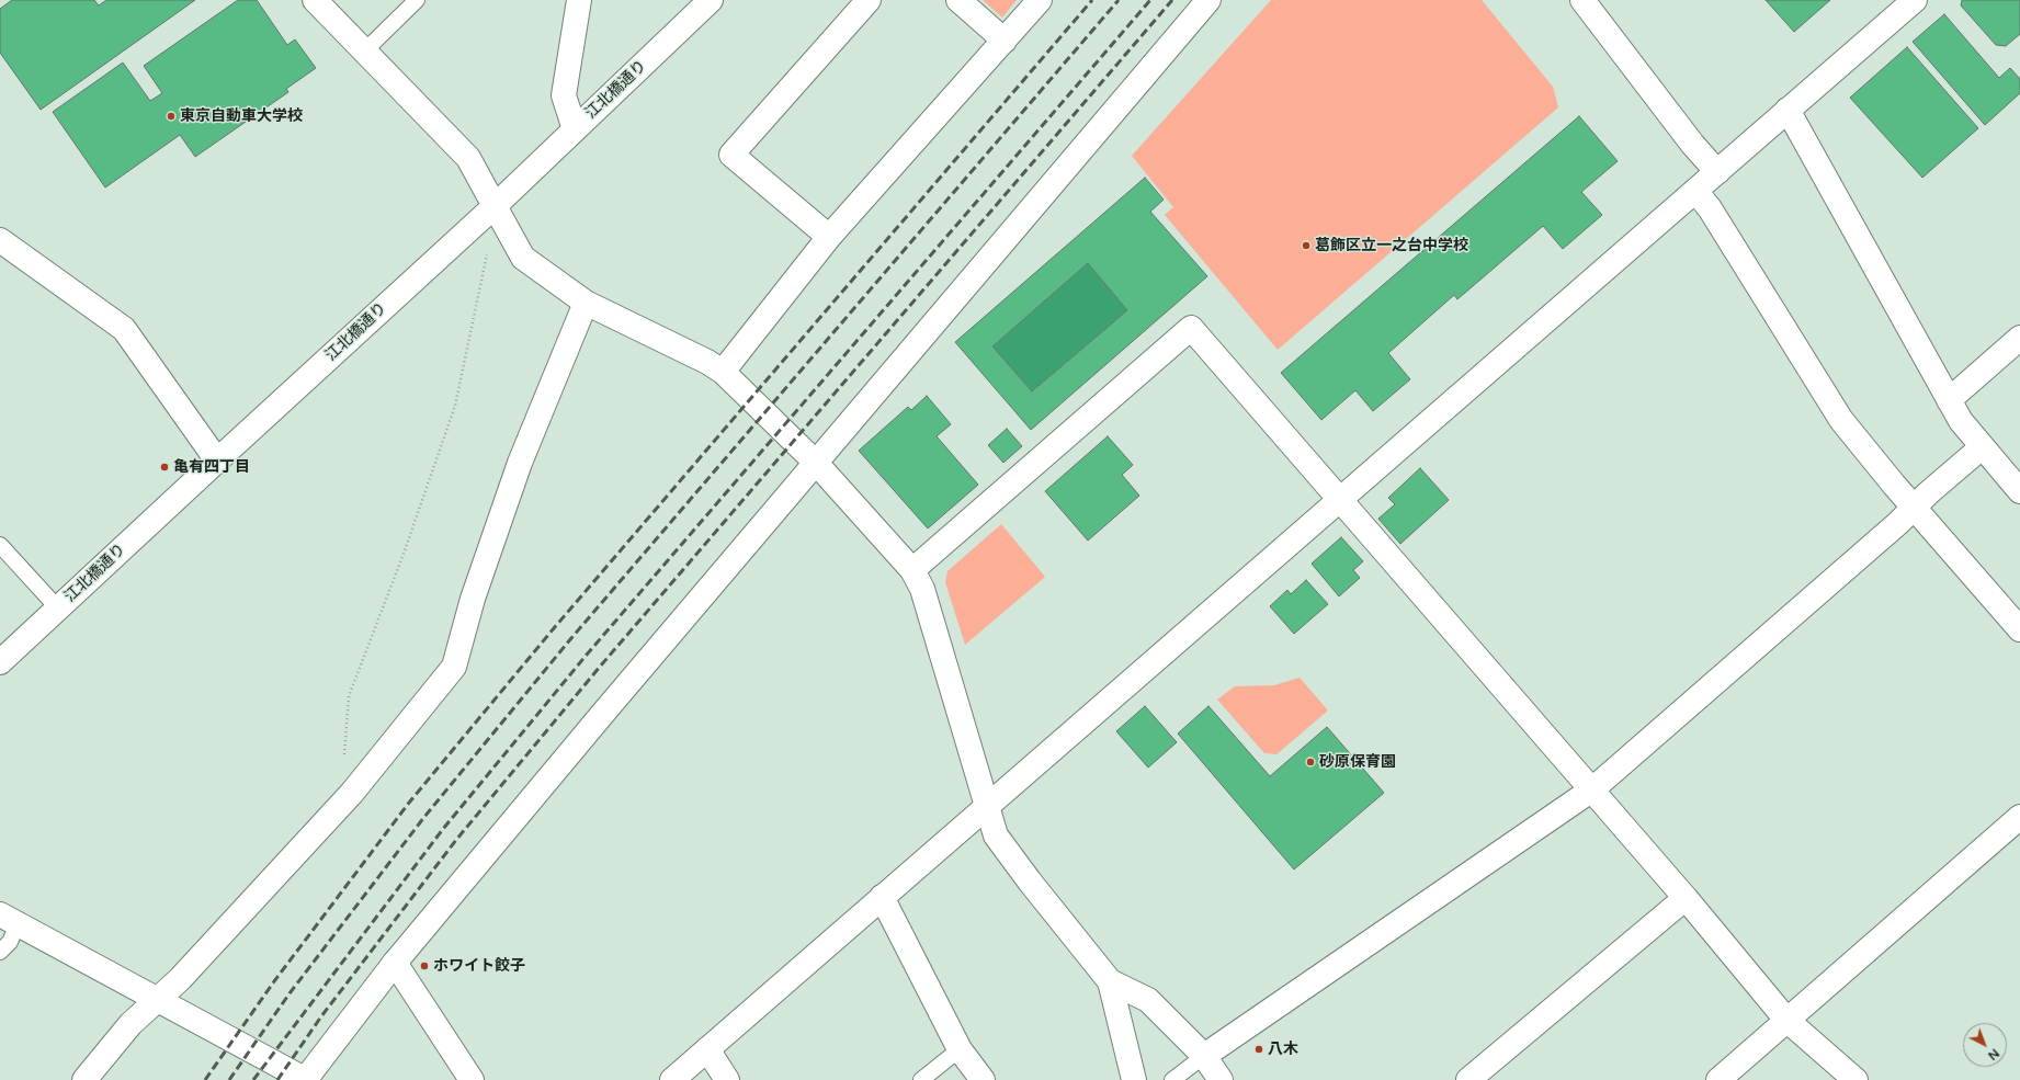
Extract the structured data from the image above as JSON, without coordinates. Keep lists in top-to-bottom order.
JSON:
{
  "streets": {
    "street": ["江北橋通り"]
  },
  "places": [
    "東京自動車大学校",
    "葛飾区立一之台中学校",
    "亀有四丁目",
    "砂原保育園",
    "ホワイト餃子",
    "八木"
  ],
  "north": "bottom right"
}
